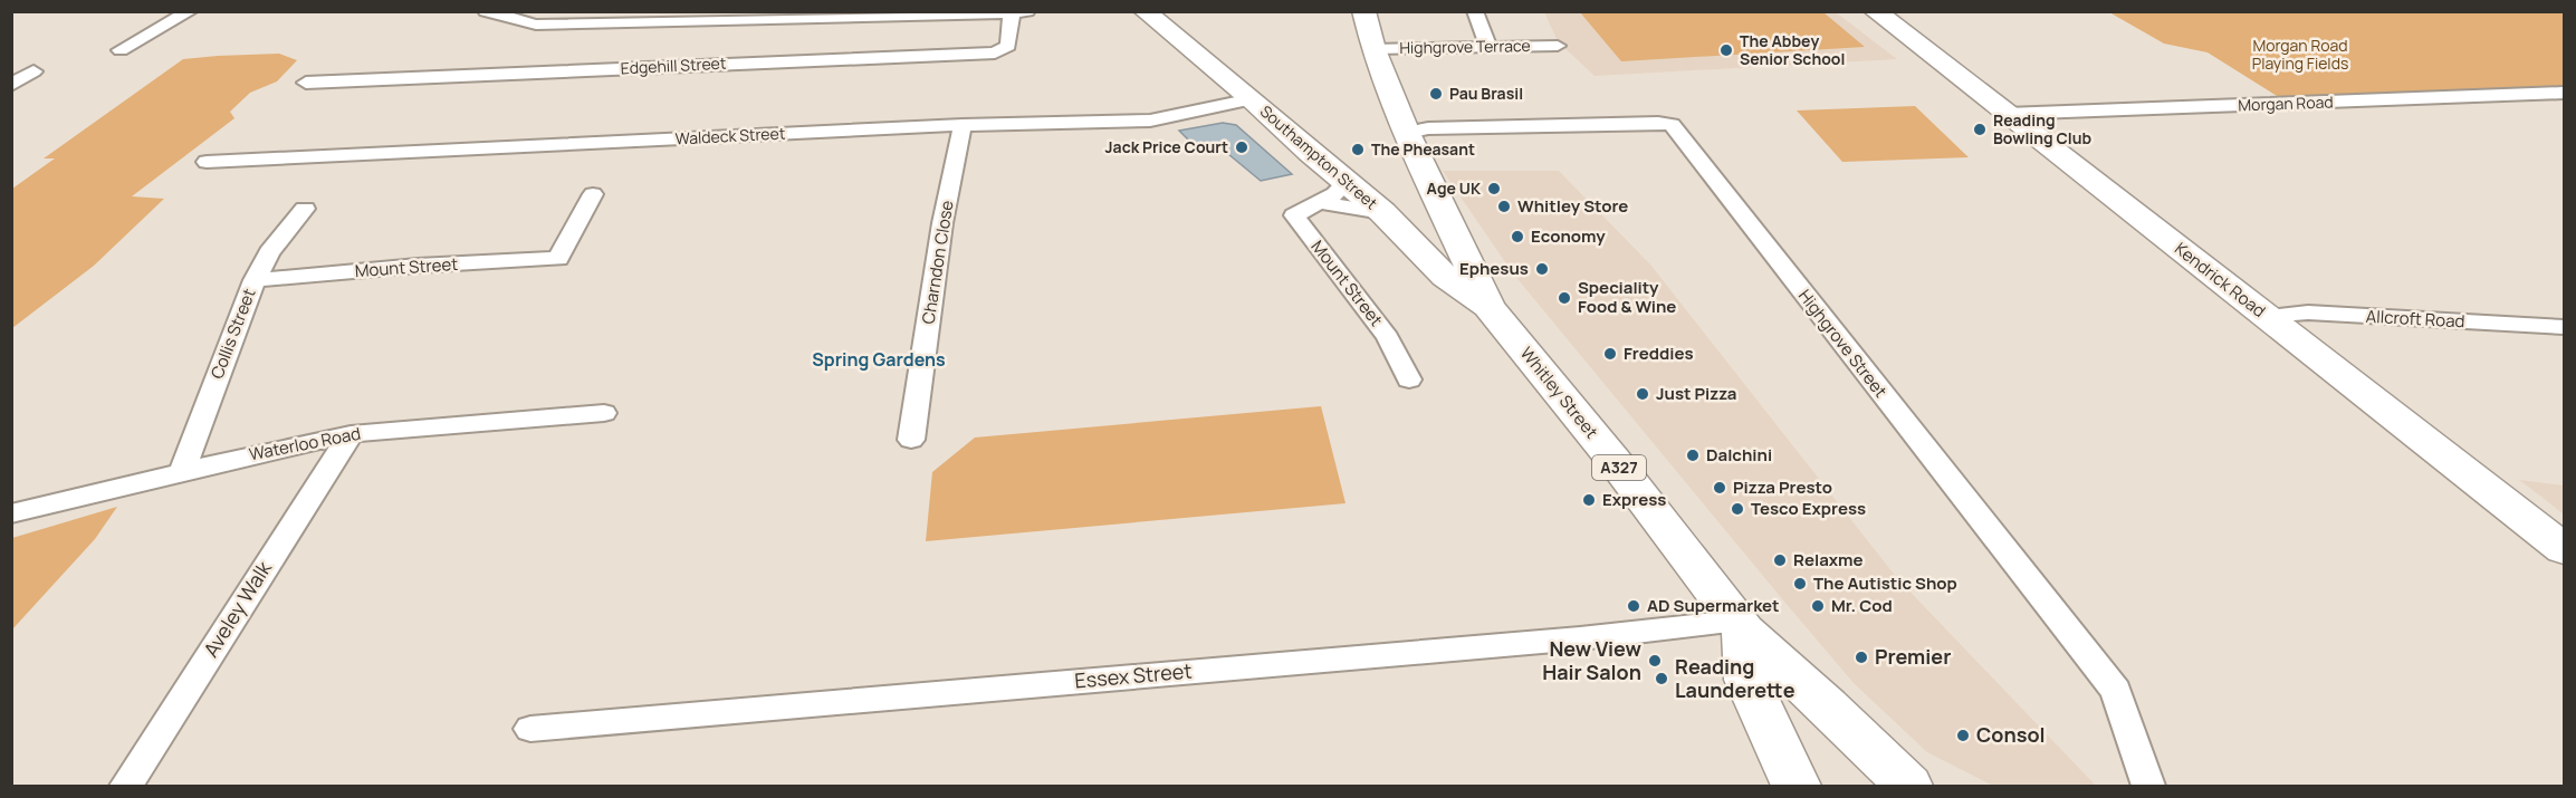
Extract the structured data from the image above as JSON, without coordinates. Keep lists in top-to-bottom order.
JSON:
{
  "streets": {
    "main road": [
      "Southampton Street",
      "Kendrick Road",
      "Whitley Street",
      "A327"
    ],
    "street": [
      "Highgrove Terrace",
      "Edgehill Street",
      "Morgan Road",
      "Waldeck Street",
      "Charndon Close",
      "Mount Street",
      "Allcroft Road",
      "Collis Street",
      "Highgrove Street",
      "Waterloo Road",
      "Aveley Walk",
      "Essex Street"
    ]
  },
  "crossings": [
    ["Highgrove Terrace", "A327"],
    ["Morgan Road", "Kendrick Road"],
    ["Waldeck Street", "Southampton Street"],
    ["Waldeck Street", "Charndon Close"],
    ["Southampton Street", "Mount Street"],
    ["Southampton Street", "Whitley Street"],
    ["Mount Street", "Collis Street"],
    ["Kendrick Road", "Allcroft Road"],
    ["Collis Street", "Waterloo Road"],
    ["Highgrove Street", "Whitley Street"],
    ["Highgrove Street", "A327"],
    ["Whitley Street", "A327"],
    ["Whitley Street", "Essex Street"],
    ["Waterloo Road", "Aveley Walk"]
  ],
  "districts": ["Spring Gardens"],
  "parks": ["Morgan Road Playing Fields"],
  "places": [
    "The Abbey Senior School",
    "Pau Brasil",
    "Reading Bowling Club",
    "Jack Price Court",
    "The Pheasant",
    "Age UK",
    "Whitley Store",
    "Economy",
    "Ephesus",
    "Speciality Food & Wine",
    "Freddies",
    "Just Pizza",
    "Dalchini",
    "Pizza Presto",
    "Express",
    "Tesco Express",
    "Relaxme",
    "The Autistic Shop",
    "AD Supermarket",
    "Mr. Cod",
    "Premier",
    "New View Hair Salon",
    "Reading Launderette",
    "Consol"
  ]
}
